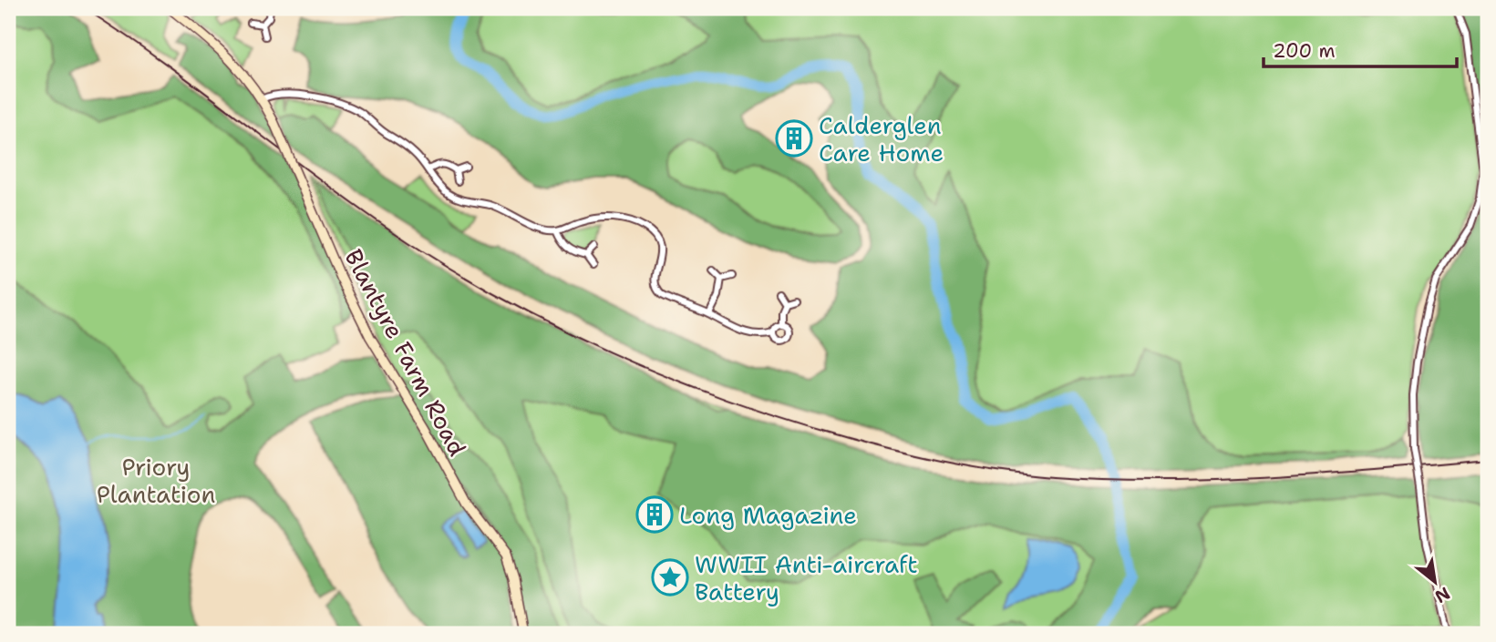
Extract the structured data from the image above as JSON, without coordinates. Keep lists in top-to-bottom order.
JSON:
{
  "streets": {
    "main road": ["Blantyre Farm Road"]
  },
  "parks": ["Priory Plantation"],
  "places": {
    "building": ["Calderglen Care Home", "Long Magazine"],
    "place": ["WWII Anti-aircraft Battery"]
  },
  "scale_bar": "200 m",
  "north": "bottom right"
}
